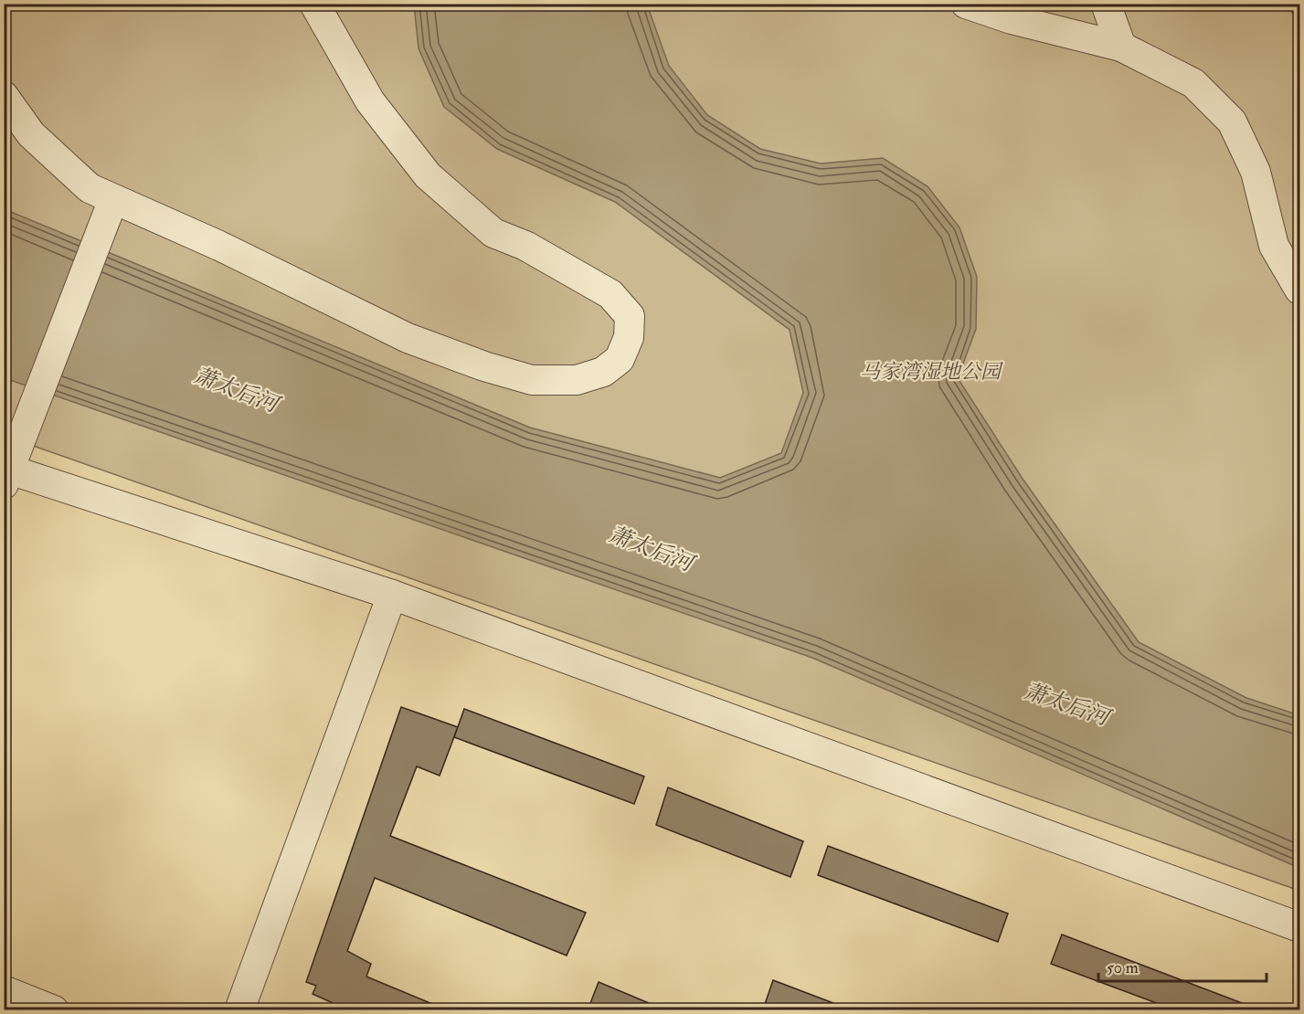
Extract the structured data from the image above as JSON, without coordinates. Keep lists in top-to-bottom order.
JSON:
{
  "water": ["萧太后河"],
  "parks": ["马家湾湿地公园"],
  "scale_bar": "50 m"
}
